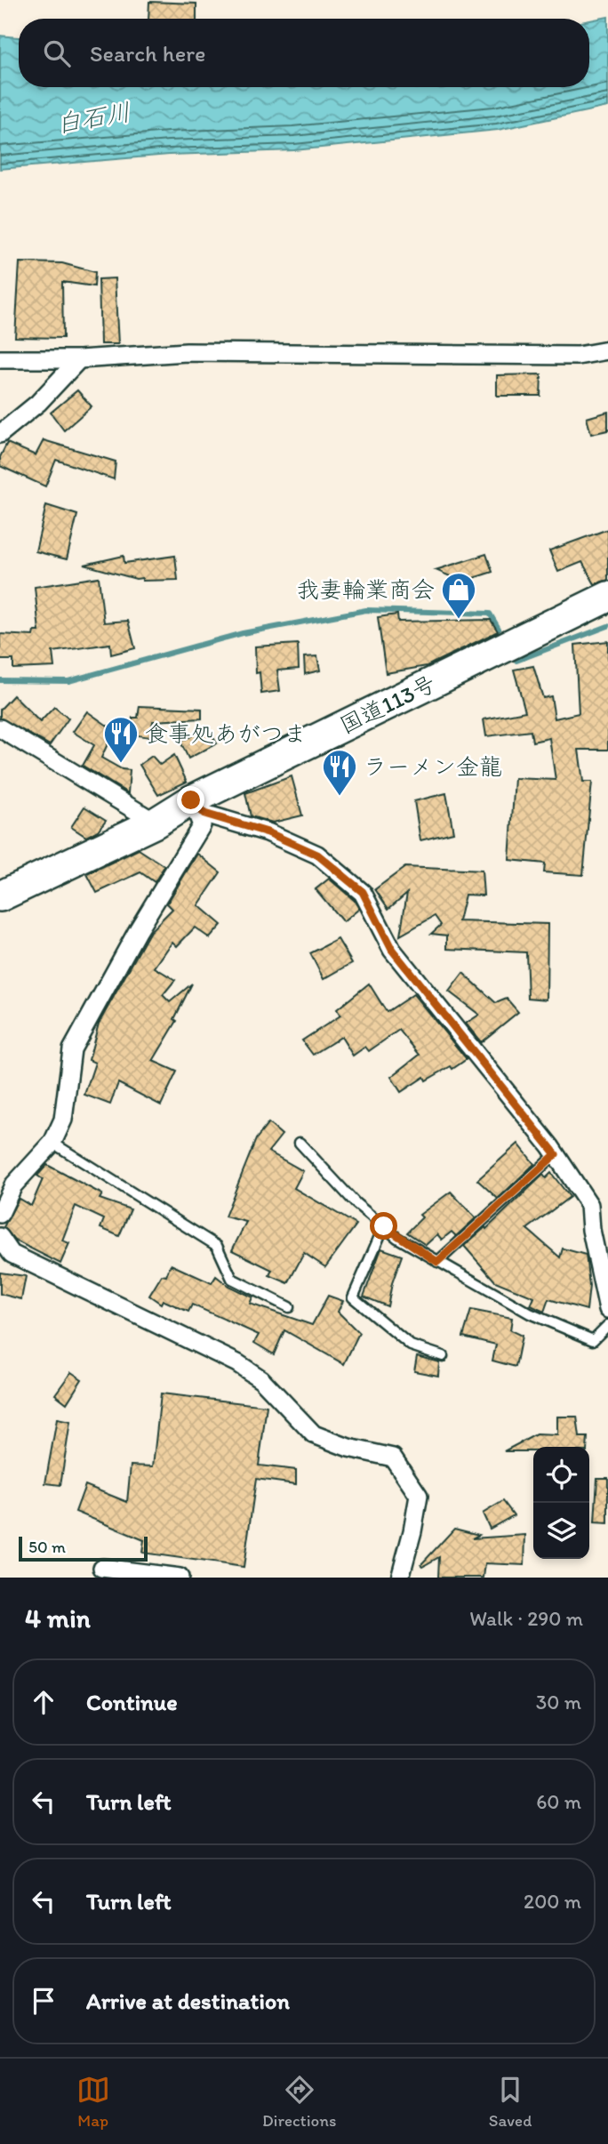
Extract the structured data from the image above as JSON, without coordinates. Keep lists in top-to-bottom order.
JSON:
{
  "streets": {
    "highway": ["国道113号"]
  },
  "water": ["白石川"],
  "places": {
    "shop": ["我妻輪業商会"],
    "restaurant": ["食事処あがつま", "ラーメン金龍"]
  },
  "scale_bar": "50 m",
  "page": {
    "search": "Search here",
    "scale": "50 m",
    "heading": ["4 min", "Walk · 290 m"],
    "list": [
      ["Continue", "30 m"],
      ["Turn left", "60 m"],
      ["Turn left", "200 m"],
      "Arrive at destination"
    ],
    "nav": ["Map", "Directions", "Saved"]
  }
}
